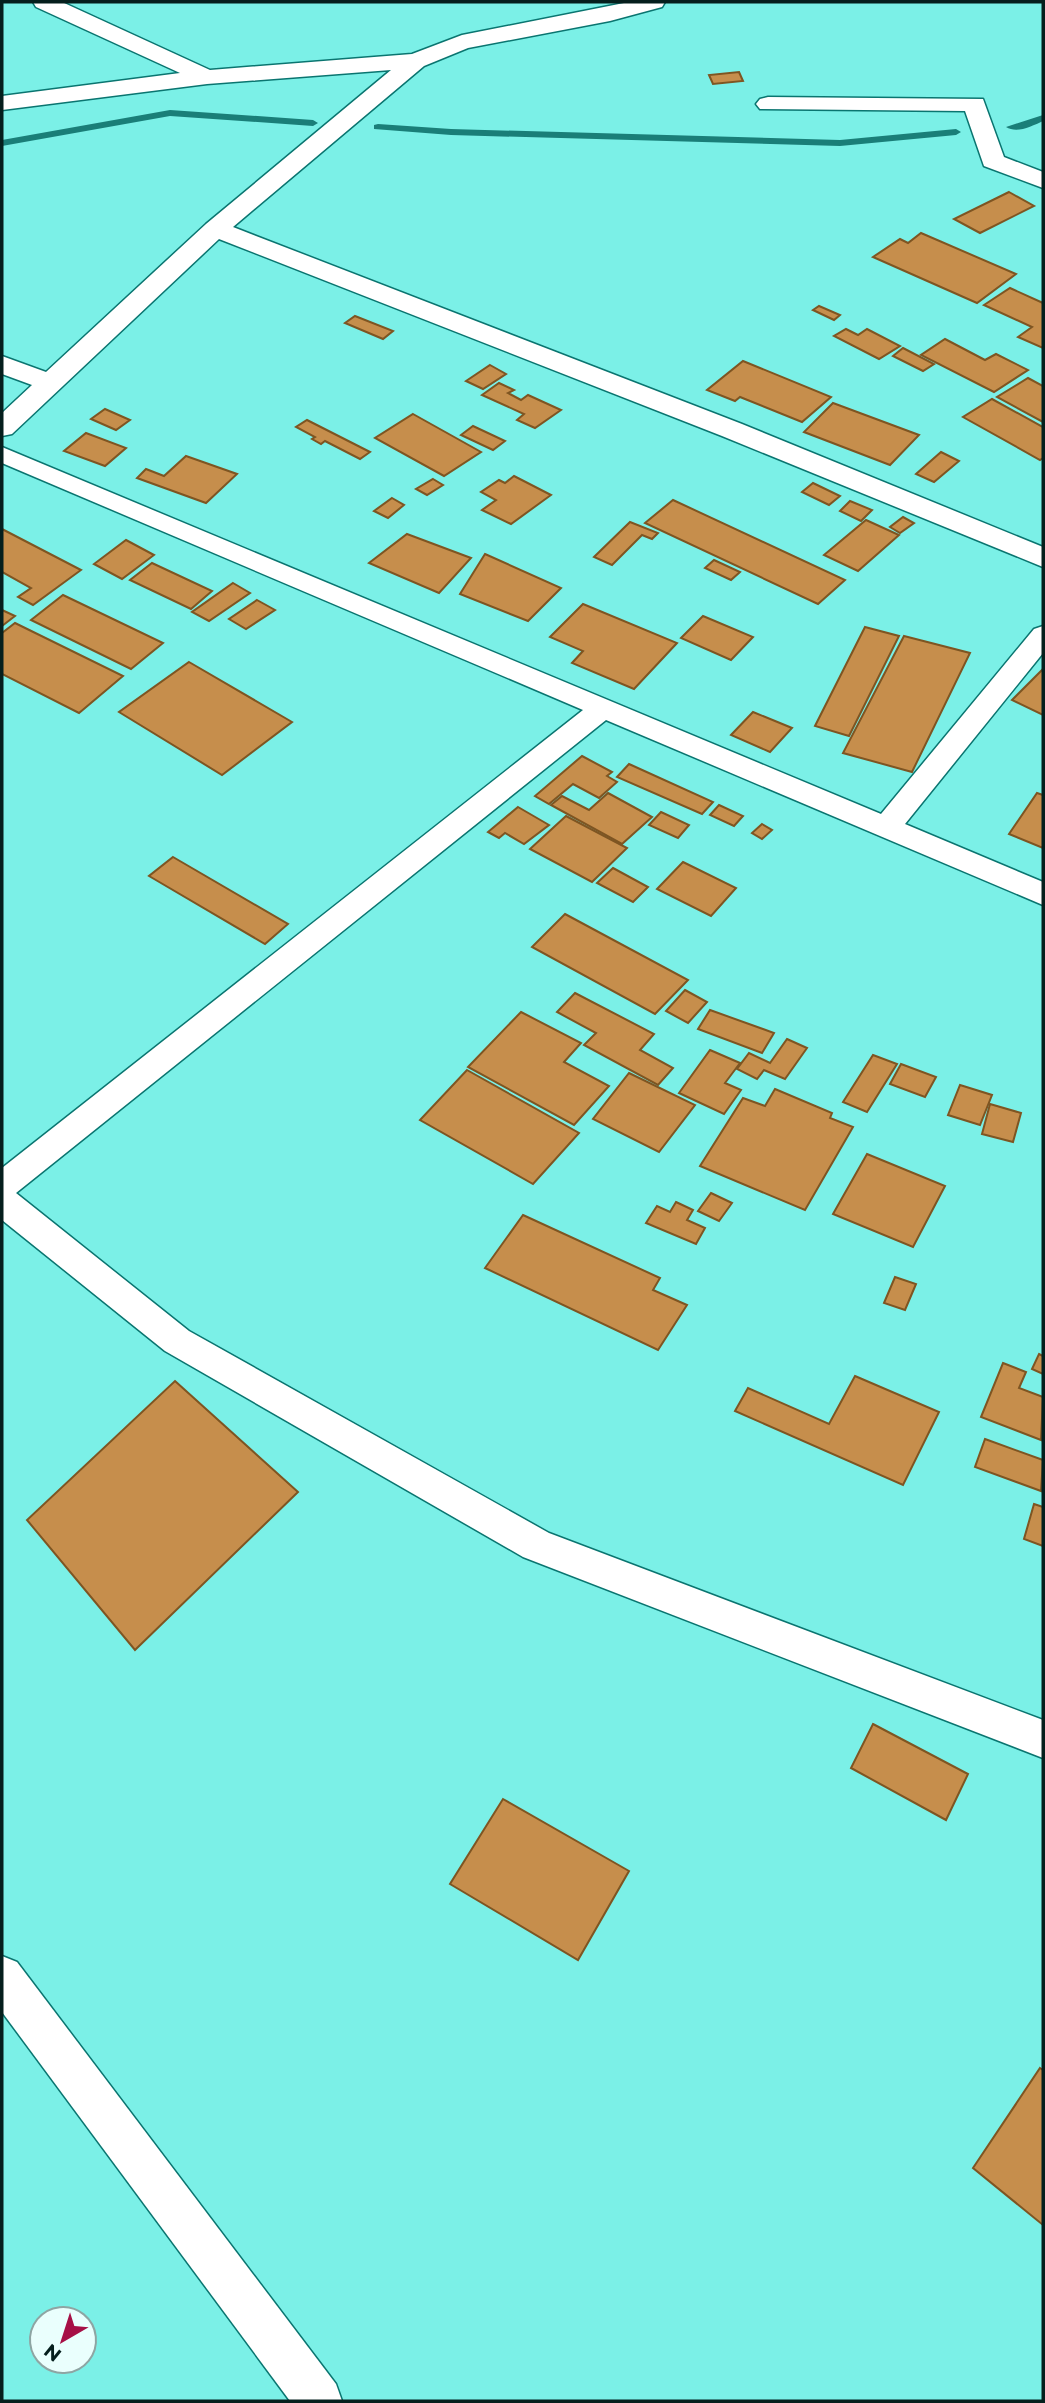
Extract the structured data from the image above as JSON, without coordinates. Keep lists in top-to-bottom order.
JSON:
{
  "north": "bottom left"
}
